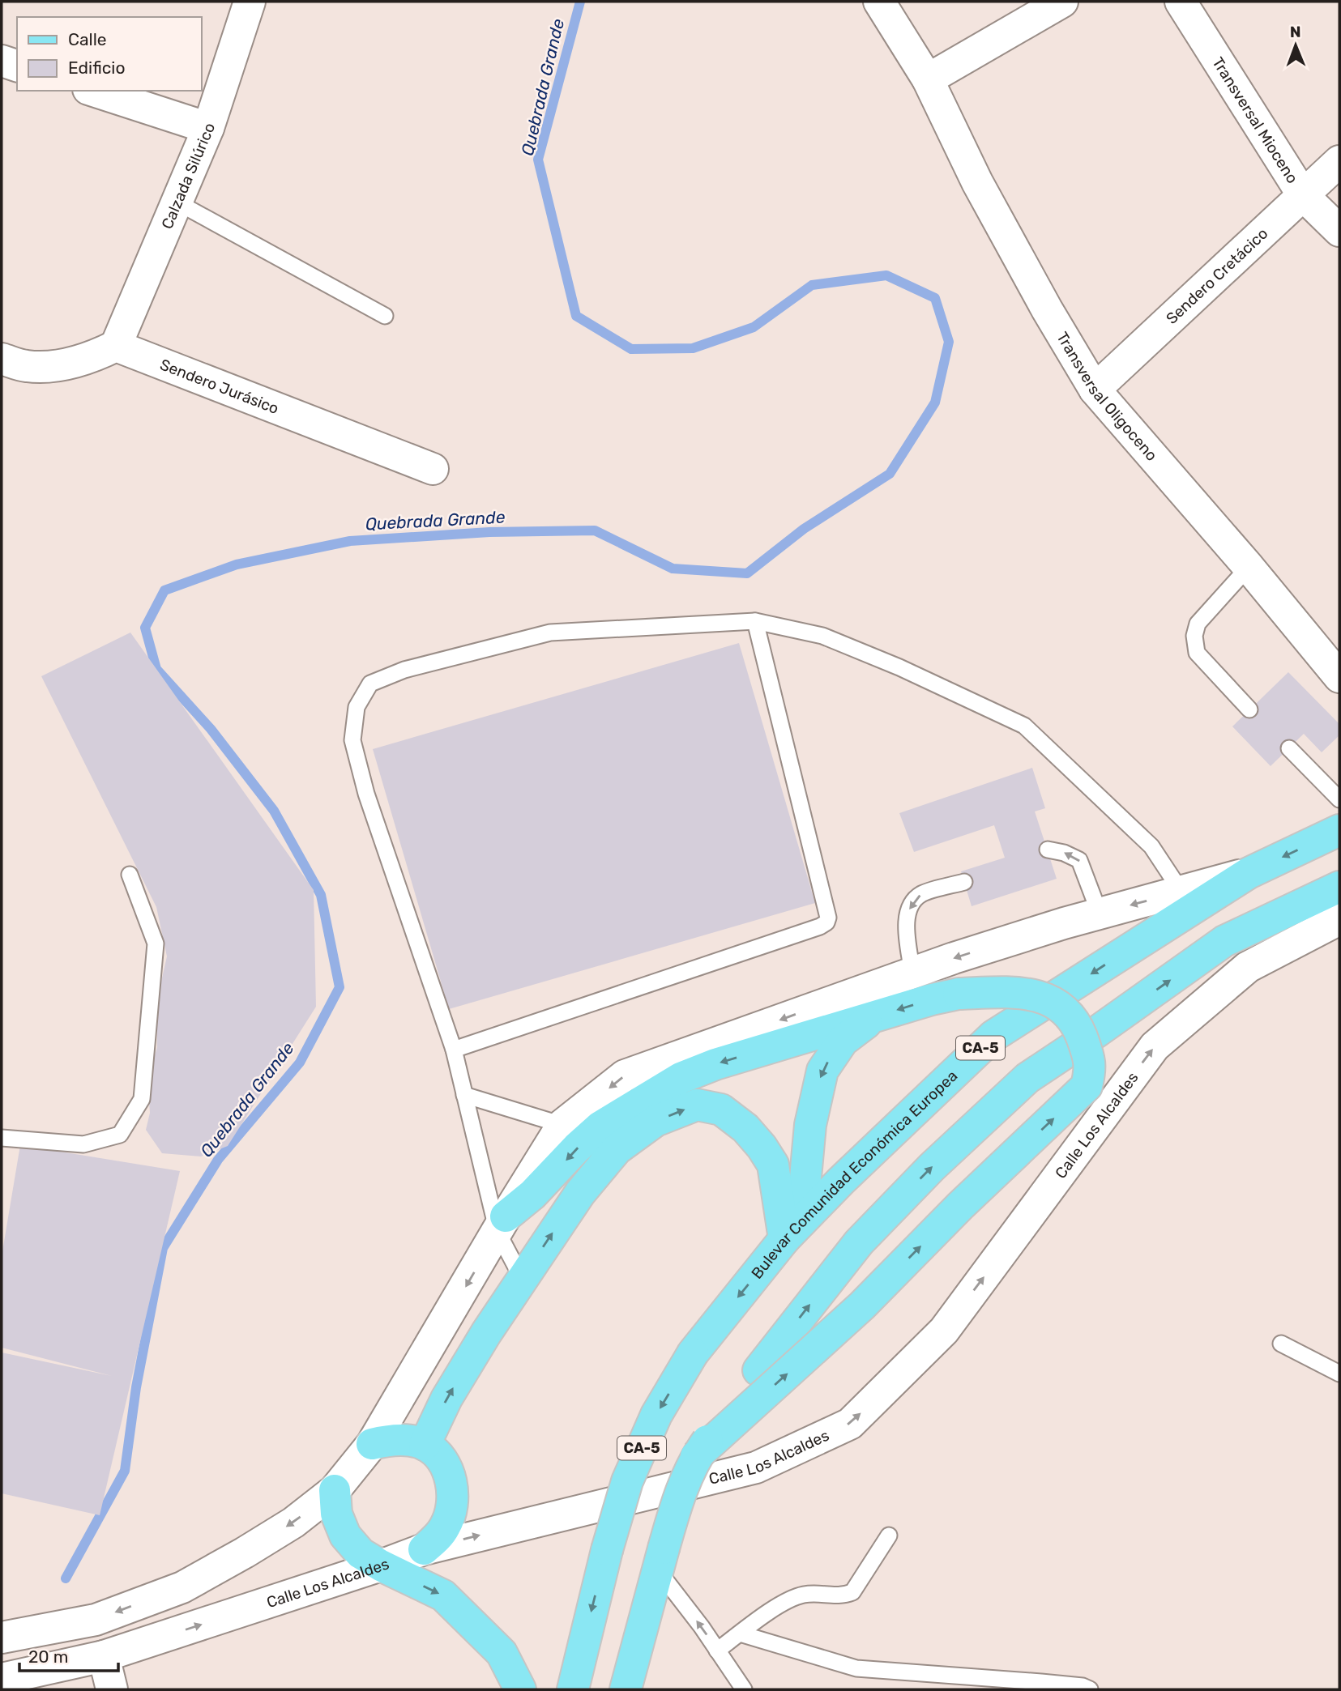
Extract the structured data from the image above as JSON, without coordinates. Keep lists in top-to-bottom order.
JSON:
{
  "streets": {
    "main road": [
      "Transversal Mioceno",
      "Calzada Silúrico",
      "Sendero Cretácico",
      "Sendero Jurásico",
      "Transversal Oligoceno",
      "CA-5",
      "Calle Los Alcaldes",
      "Bulevar Comunidad Económica Europea"
    ]
  },
  "crossings": [
    ["Transversal Mioceno", "Sendero Cretácico"],
    ["Calzada Silúrico", "Sendero Jurásico"],
    ["Sendero Cretácico", "Transversal Oligoceno"]
  ],
  "water": ["Quebrada Grande"],
  "legend": ["Calle", "Edificio"],
  "scale_bar": "20 m",
  "north": "top"
}
